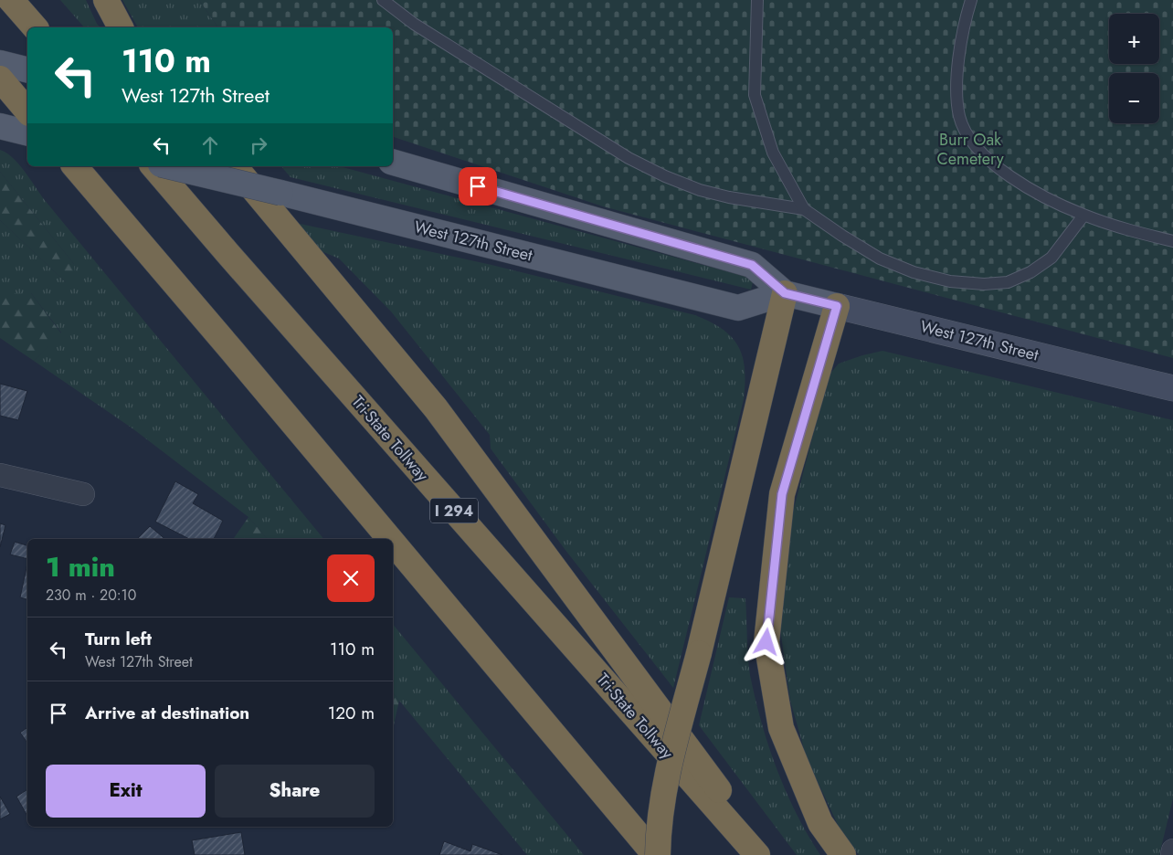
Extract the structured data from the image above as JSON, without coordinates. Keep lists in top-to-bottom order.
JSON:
{
  "streets": {
    "highway": ["Tri-State Tollway", "I 294"],
    "main road": ["West 127th Street"]
  },
  "parks": ["Burr Oak Cemetery"],
  "page": {
    "map_buttons": ["+", "−"],
    "turn": ["110 m", "West 127th Street"],
    "heading": ["1 min", "230 m · 20:10"],
    "list": [
      {
        "name": "Turn left",
        "note": "West 127th Street",
        "value": "110 m"
      },
      {
        "name": "Arrive at destination",
        "value": "120 m"
      }
    ],
    "buttons": ["Exit", "Share"]
  }
}
